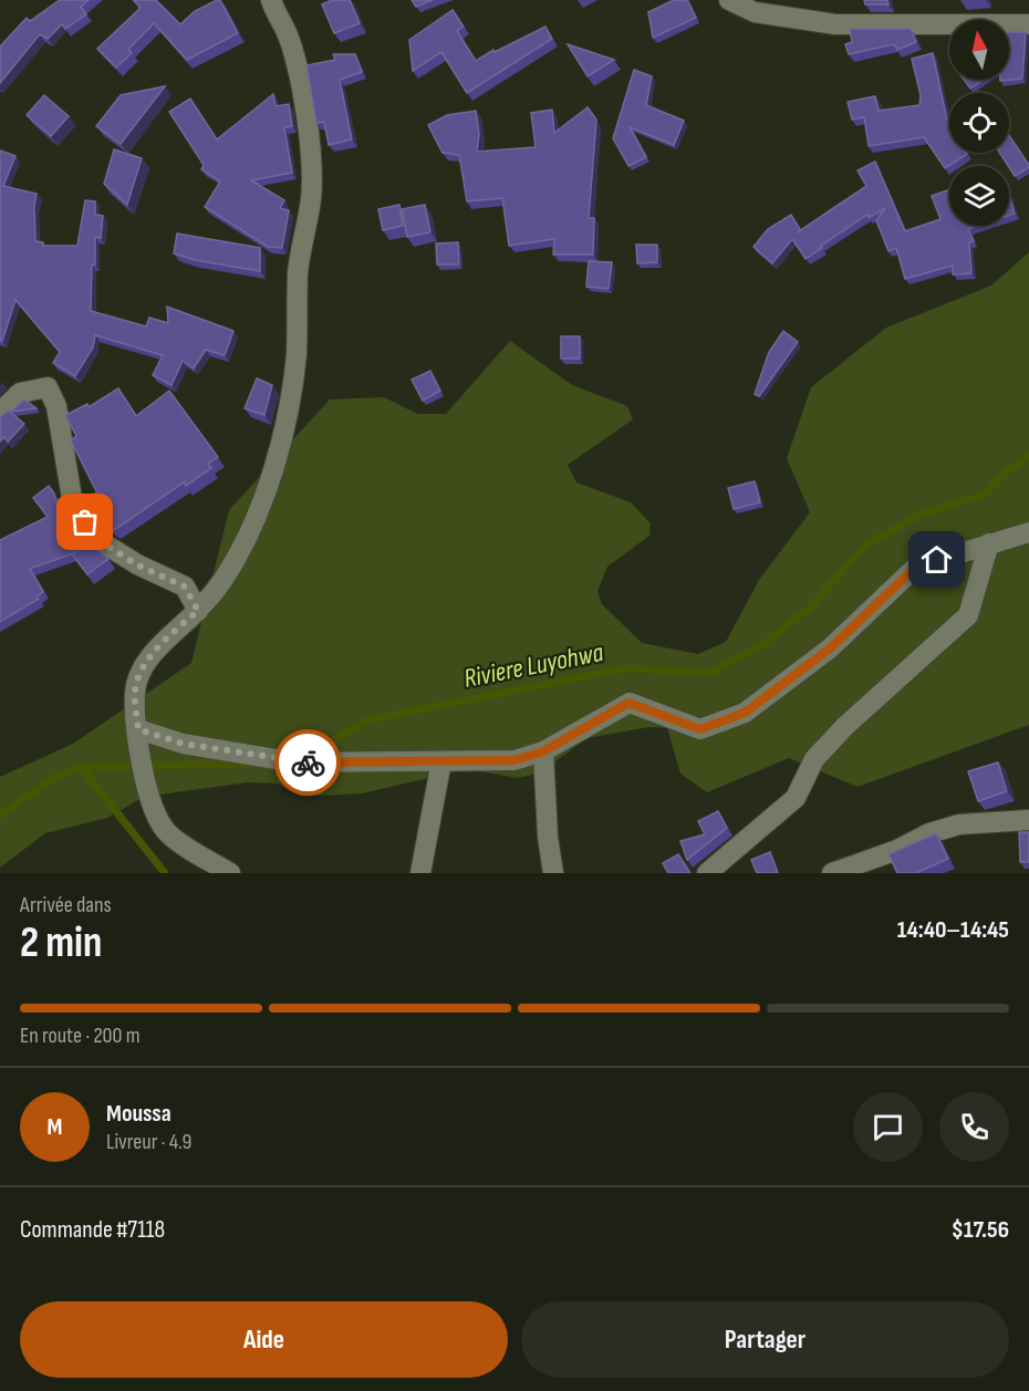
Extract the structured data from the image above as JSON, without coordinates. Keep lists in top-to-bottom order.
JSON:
{
  "water": ["Riviere Luyohwa"],
  "north": "top",
  "page": {
    "heading": ["2 min", "Arrivée dans", "14:40–14:45"],
    "panel": [
      "Moussa",
      "Livreur · 4.9",
      "Commande #7118",
      "$17.56"
    ],
    "bar": "En route · 200 m",
    "round": "M",
    "buttons": ["Aide", "Partager"]
  }
}
